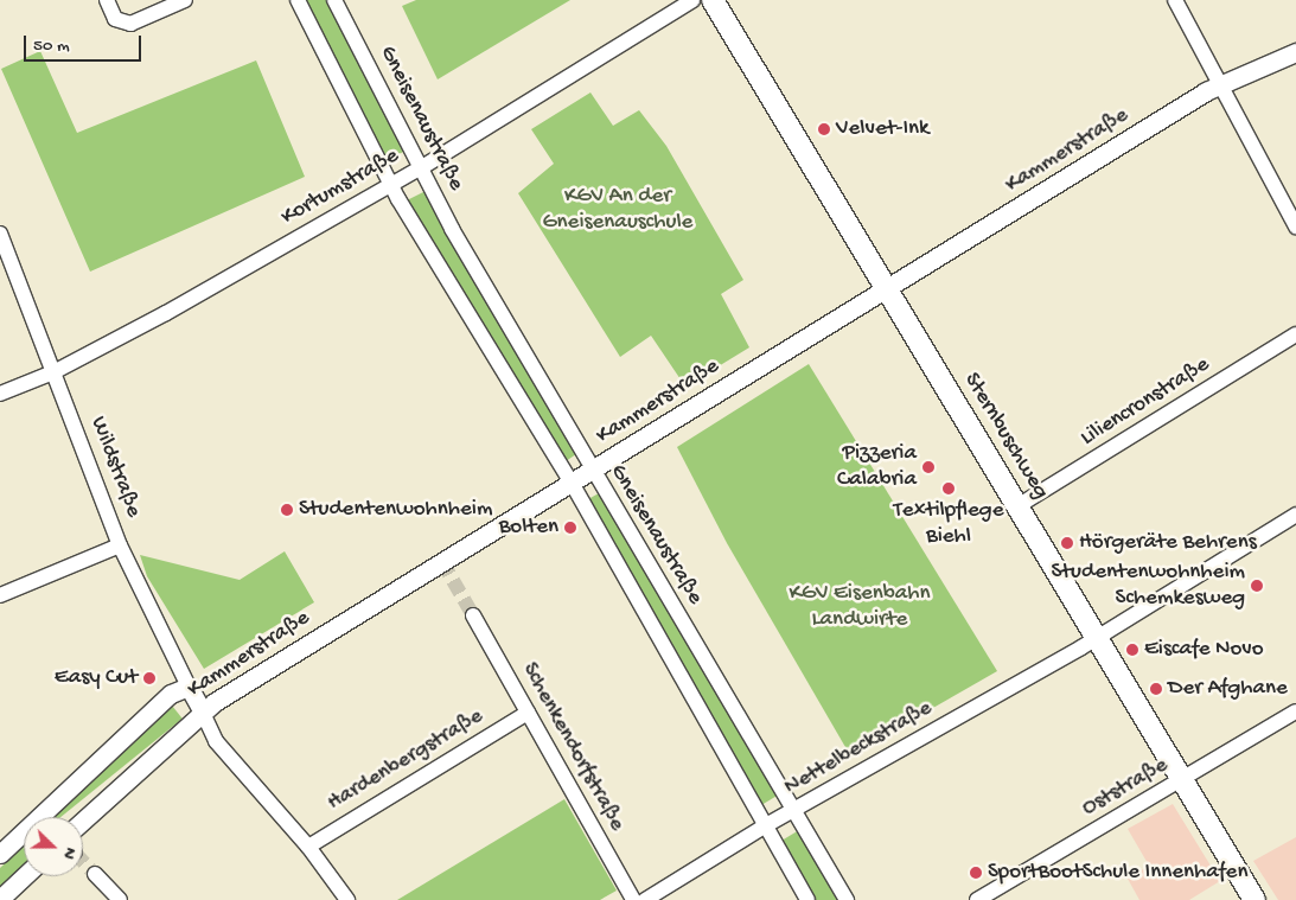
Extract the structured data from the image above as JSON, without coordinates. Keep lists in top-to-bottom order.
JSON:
{
  "streets": {
    "main road": ["Sternbuschweg"],
    "street": [
      "Gneisenaustraße",
      "Kammerstraße",
      "Kortumstraße",
      "Liliencronstraße",
      "Wildstraße",
      "Schenkendorfstraße",
      "Nettelbeckstraße",
      "Hardenbergstraße",
      "Oststraße"
    ]
  },
  "crossings": [
    ["Gneisenaustraße", "Kammerstraße"],
    ["Gneisenaustraße", "Kortumstraße"],
    ["Gneisenaustraße", "Nettelbeckstraße"],
    ["Kammerstraße", "Sternbuschweg"],
    ["Kammerstraße", "Wildstraße"],
    ["Kortumstraße", "Wildstraße"],
    ["Liliencronstraße", "Sternbuschweg"],
    ["Sternbuschweg", "Nettelbeckstraße"],
    ["Sternbuschweg", "Oststraße"],
    ["Schenkendorfstraße", "Hardenbergstraße"]
  ],
  "parks": ["KGV An der Gneisenauschule", "KGV Eisenbahn Landwirte"],
  "places": [
    "Velvet-Ink",
    "Pizzeria Calabria",
    "Textilpflege Biehl",
    "Studentenwohnheim",
    "Bolten",
    "Hörgeräte Behrens",
    "Studentenwohnheim Schemkesweg",
    "Eiscafe Novo",
    "Easy Cut",
    "Der Afghane",
    "SportBootSchule Innenhafen"
  ],
  "scale_bar": "50 m",
  "north": "right"
}
